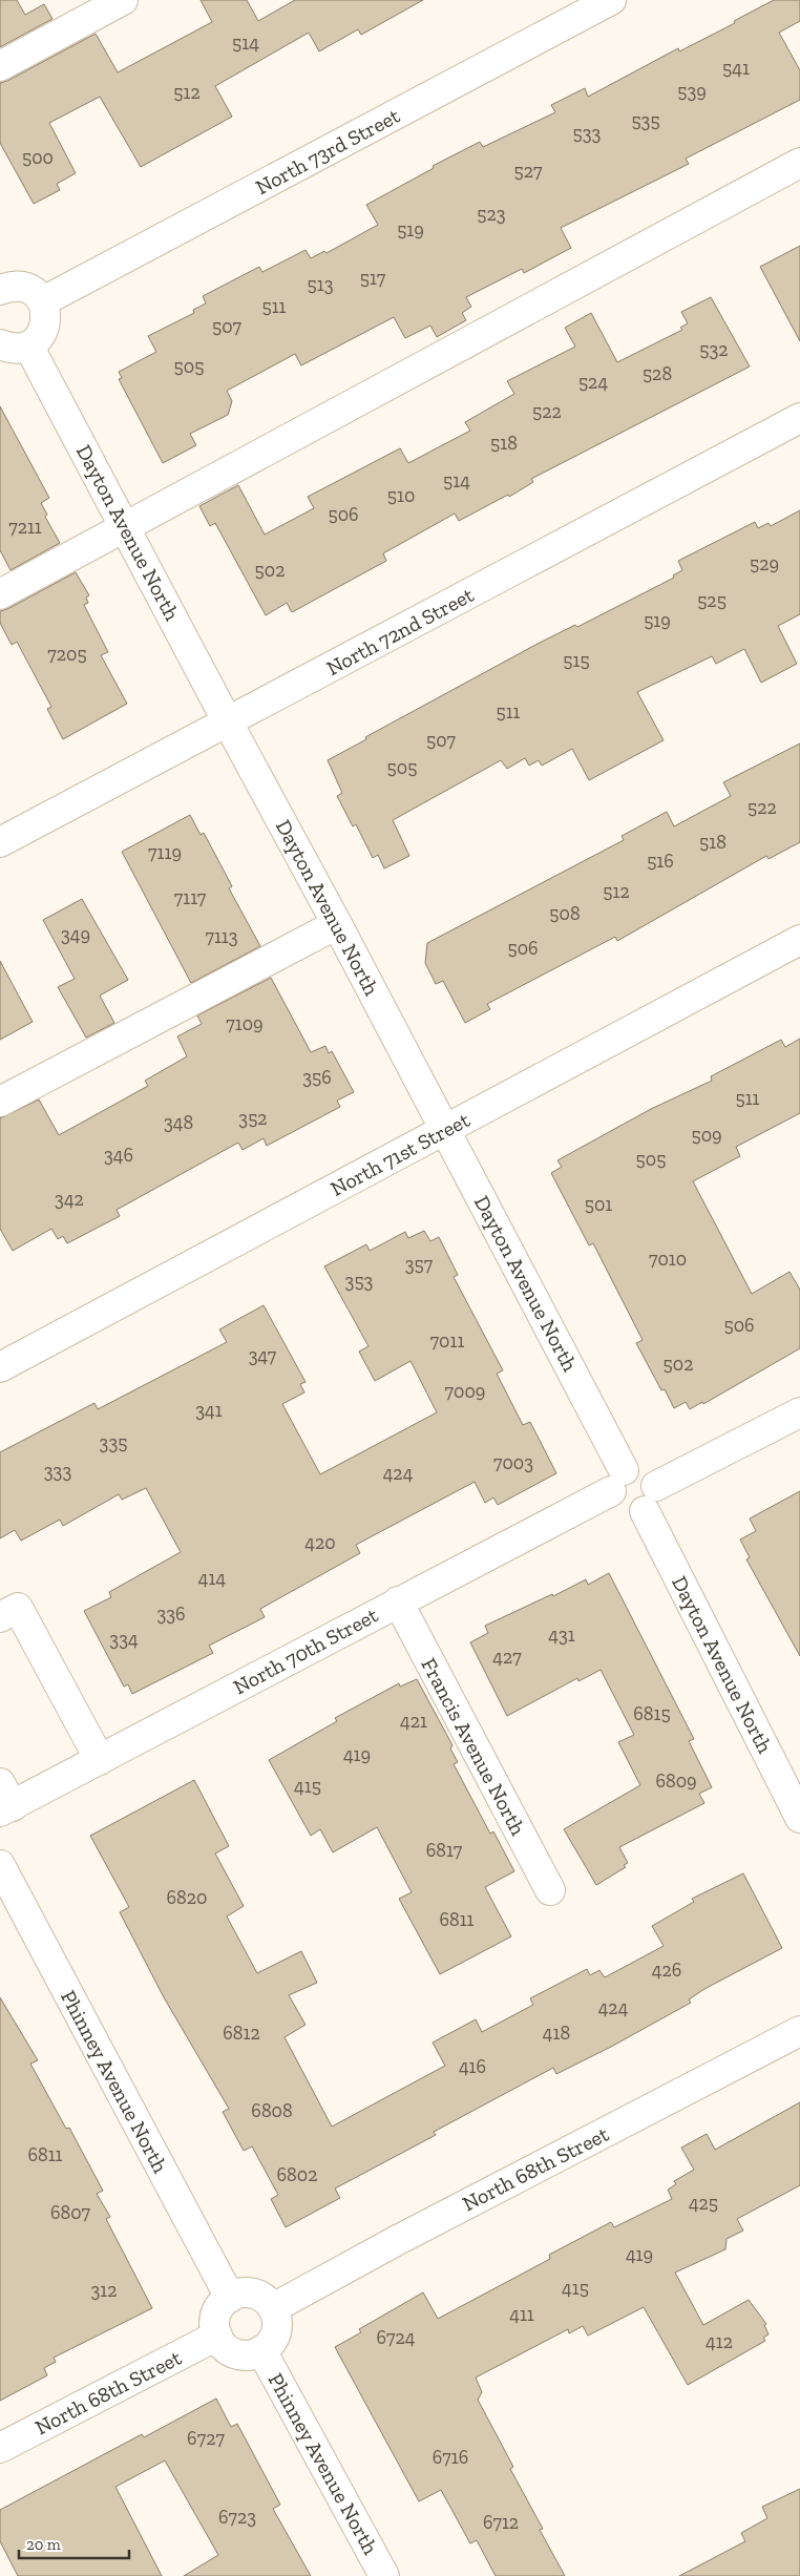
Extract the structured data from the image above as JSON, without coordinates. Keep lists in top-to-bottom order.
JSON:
{
  "streets": {
    "street": [
      "North 73rd Street",
      "Dayton Avenue North",
      "North 72nd Street",
      "North 71st Street",
      "North 70th Street",
      "Francis Avenue North",
      "Phinney Avenue North",
      "North 68th Street"
    ]
  },
  "crossings": [
    ["Dayton Avenue North", "North 72nd Street"],
    ["Dayton Avenue North", "North 71st Street"],
    ["Dayton Avenue North", "North 70th Street"],
    ["North 70th Street", "Francis Avenue North"],
    ["Phinney Avenue North", "North 68th Street"]
  ],
  "house_numbers": [
    "514",
    "541",
    "539",
    "512",
    "535",
    "533",
    "500",
    "527",
    "523",
    "519",
    "517",
    "513",
    "511",
    "507",
    "532",
    "505",
    "528",
    "524",
    "522",
    "518",
    "514",
    "510",
    "506",
    "7211",
    "529",
    "502",
    "525",
    "519",
    "7205",
    "515",
    "511",
    "507",
    "505",
    "522",
    "518",
    "7119",
    "516",
    "512",
    "7117",
    "508",
    "349",
    "7113",
    "506",
    "7109",
    "356",
    "511",
    "352",
    "348",
    "509",
    "346",
    "505",
    "342",
    "501",
    "7010",
    "357",
    "353",
    "506",
    "7011",
    "347",
    "502",
    "7009",
    "341",
    "335",
    "7003",
    "333",
    "424",
    "420",
    "414",
    "336",
    "431",
    "334",
    "427",
    "6815",
    "421",
    "419",
    "6809",
    "415",
    "6817",
    "6820",
    "6811",
    "426",
    "424",
    "6812",
    "418",
    "416",
    "6808",
    "6811",
    "6802",
    "425",
    "6807",
    "419",
    "415",
    "312",
    "411",
    "6724",
    "412",
    "6727",
    "6716",
    "6723",
    "6712"
  ],
  "scale_bar": "20 m"
}
